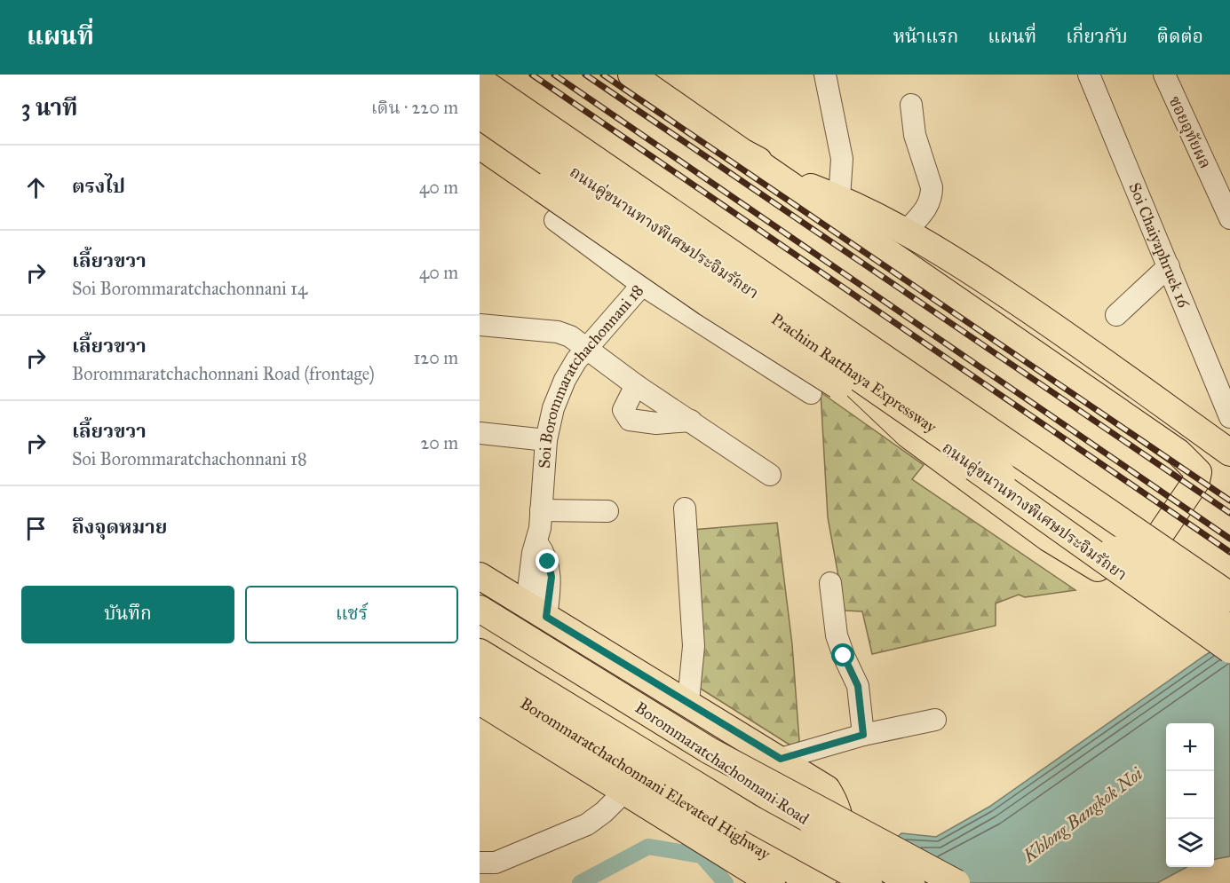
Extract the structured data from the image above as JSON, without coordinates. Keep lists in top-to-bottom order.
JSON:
{
  "streets": {
    "highway": ["Prachim Ratthaya Expressway"],
    "main road": ["ถนนคู่ขนานทางพิเศษประจิมรัถยา", "Borommaratchachonnani Road", "Borommaratchachonnani Elevated Highway"],
    "street": ["ซอยอุทัยผล", "Soi Chaiyaphruek 16", "Soi Borommaratchachonnani 18"]
  },
  "crossings": [
    ["Borommaratchachonnani Road", "Borommaratchachonnani Elevated Highway"]
  ],
  "water": ["Khlong Bangkok Noi"],
  "page": {
    "header": "แผนที่",
    "nav": [
      "หน้าแรก",
      "แผนที่",
      "เกี่ยวกับ",
      "ติดต่อ"
    ],
    "heading": ["3 นาที", "เดิน · 220 m"],
    "list": [
      ["ตรงไป", "40 m"],
      ["เลี้ยวขวา", "Soi Borommaratchachonnani 14", "40 m"],
      ["เลี้ยวขวา", "Borommaratchachonnani Road (frontage)", "120 m"],
      ["เลี้ยวขวา", "Soi Borommaratchachonnani 18", "20 m"],
      "ถึงจุดหมาย"
    ],
    "buttons": ["บันทึก", "แชร์"],
    "map_buttons": ["+", "−"]
  }
}
